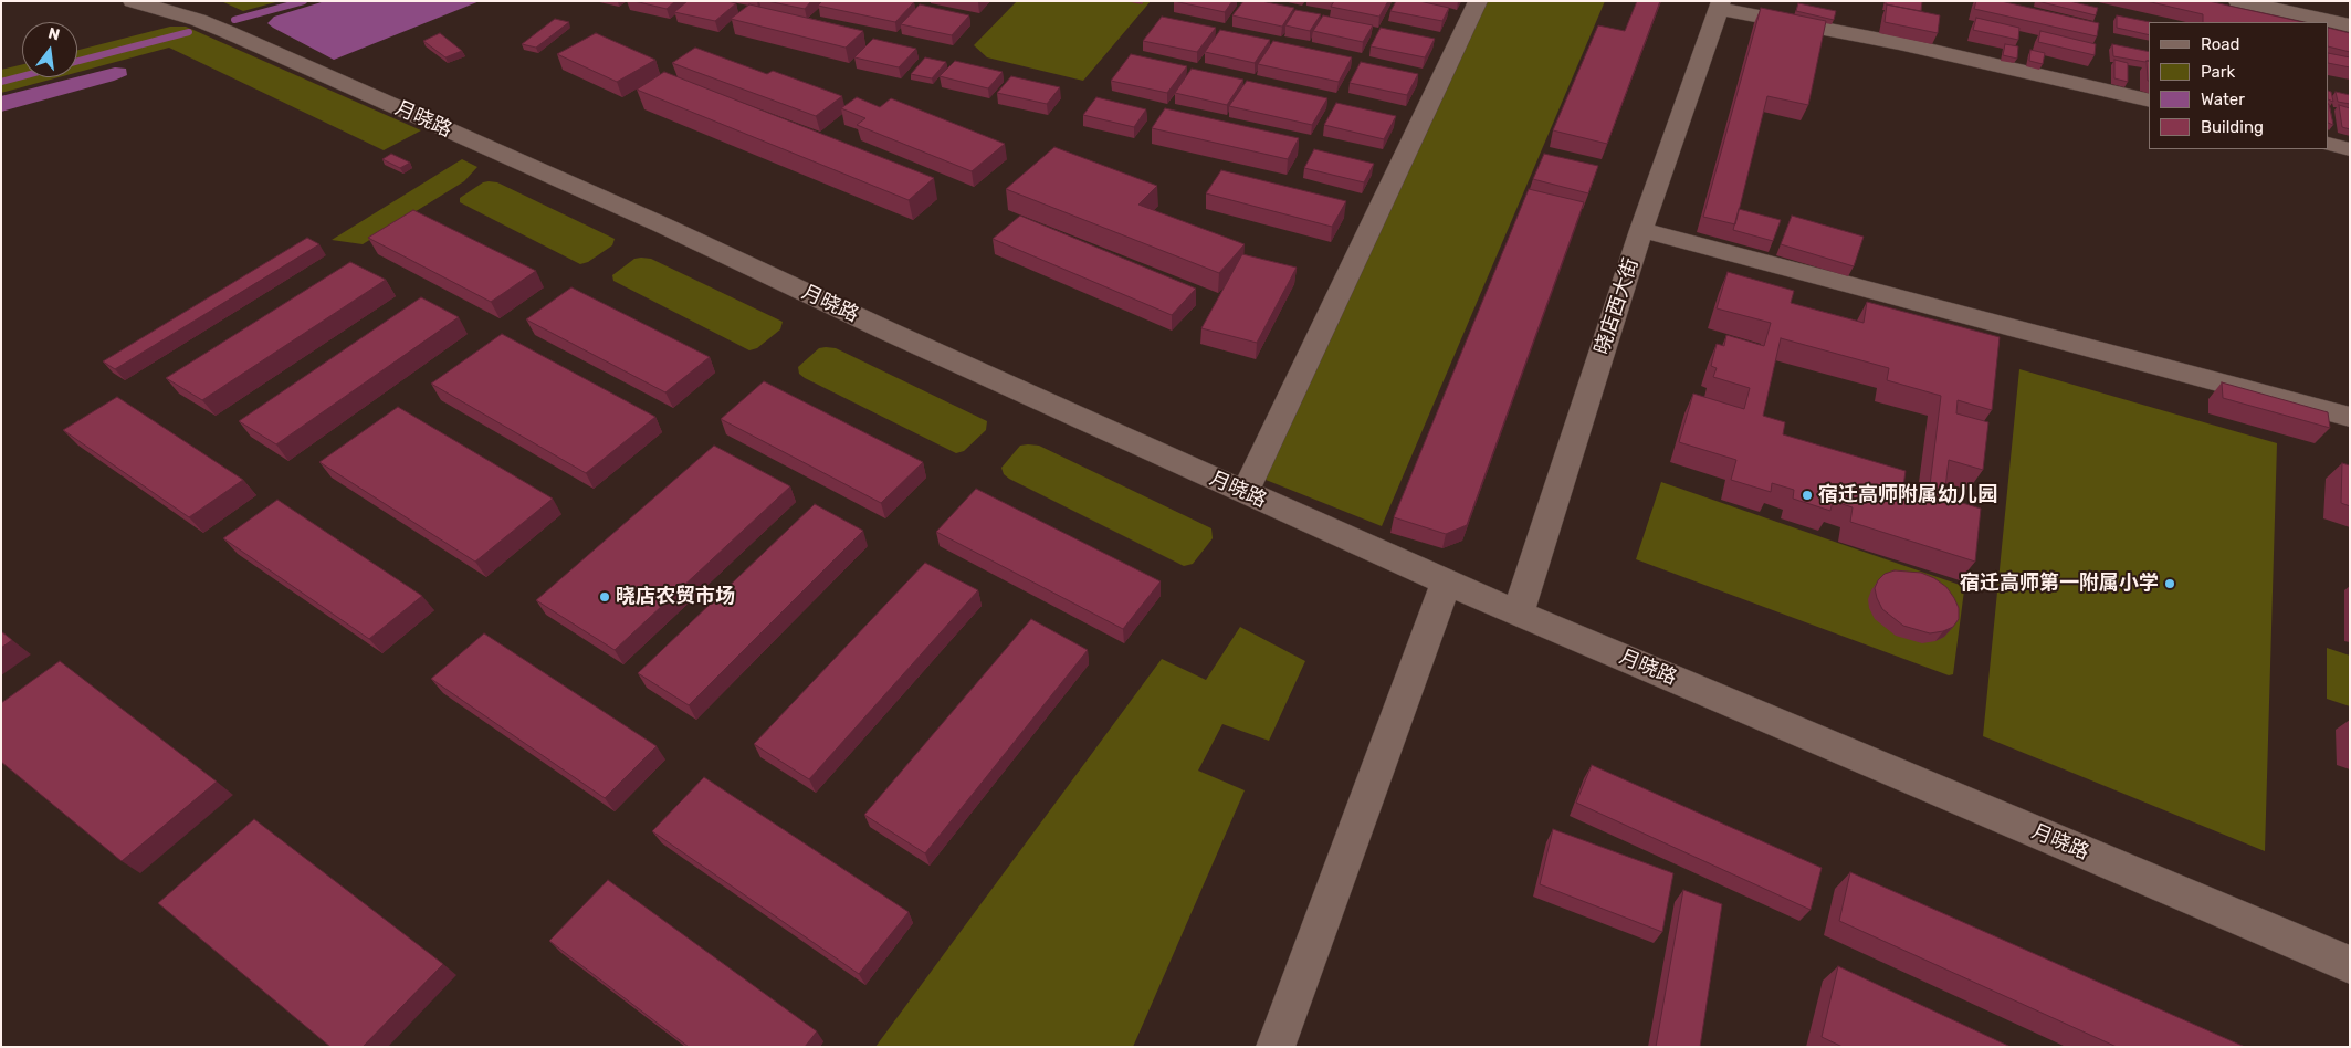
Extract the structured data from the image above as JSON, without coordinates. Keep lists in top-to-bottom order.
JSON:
{
  "streets": {
    "street": ["月晓路", "晓店西大街"]
  },
  "crossings": [
    ["月晓路", "晓店西大街"]
  ],
  "places": ["宿迁高师附属幼儿园", "宿迁高师第一附属小学", "晓店农贸市场"],
  "legend": [
    "Road",
    "Park",
    "Water",
    "Building"
  ],
  "north": "top"
}
